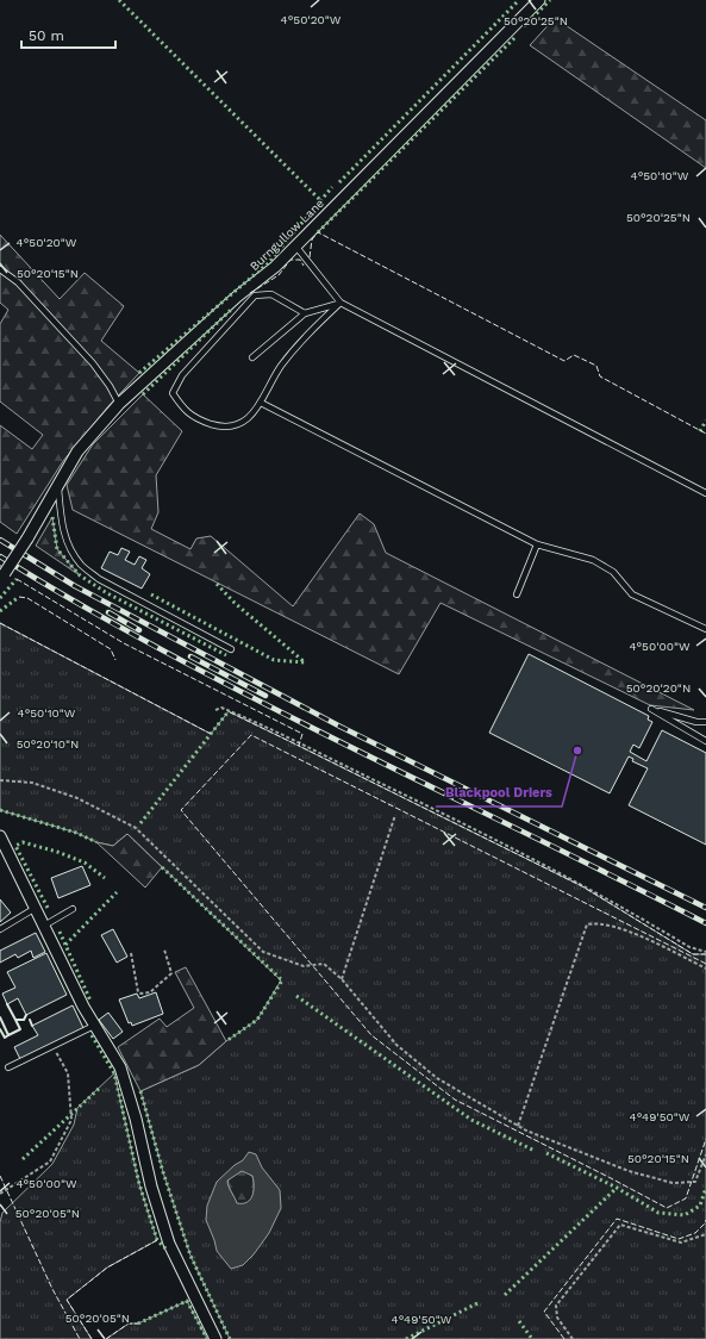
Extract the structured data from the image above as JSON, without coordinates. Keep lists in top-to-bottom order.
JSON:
{
  "streets": {
    "street": ["Burngullow Lane"]
  },
  "places": ["Blackpool Driers"],
  "scale_bar": "50 m",
  "coordinates": [
    "4°50'20\"W",
    "50°20'25\"N",
    "4°50'10\"W",
    "50°20'15\"N",
    "4°50'00\"W",
    "50°20'20\"N",
    "50°20'10\"N",
    "4°49'50\"W",
    "50°20'05\"N"
  ]
}
